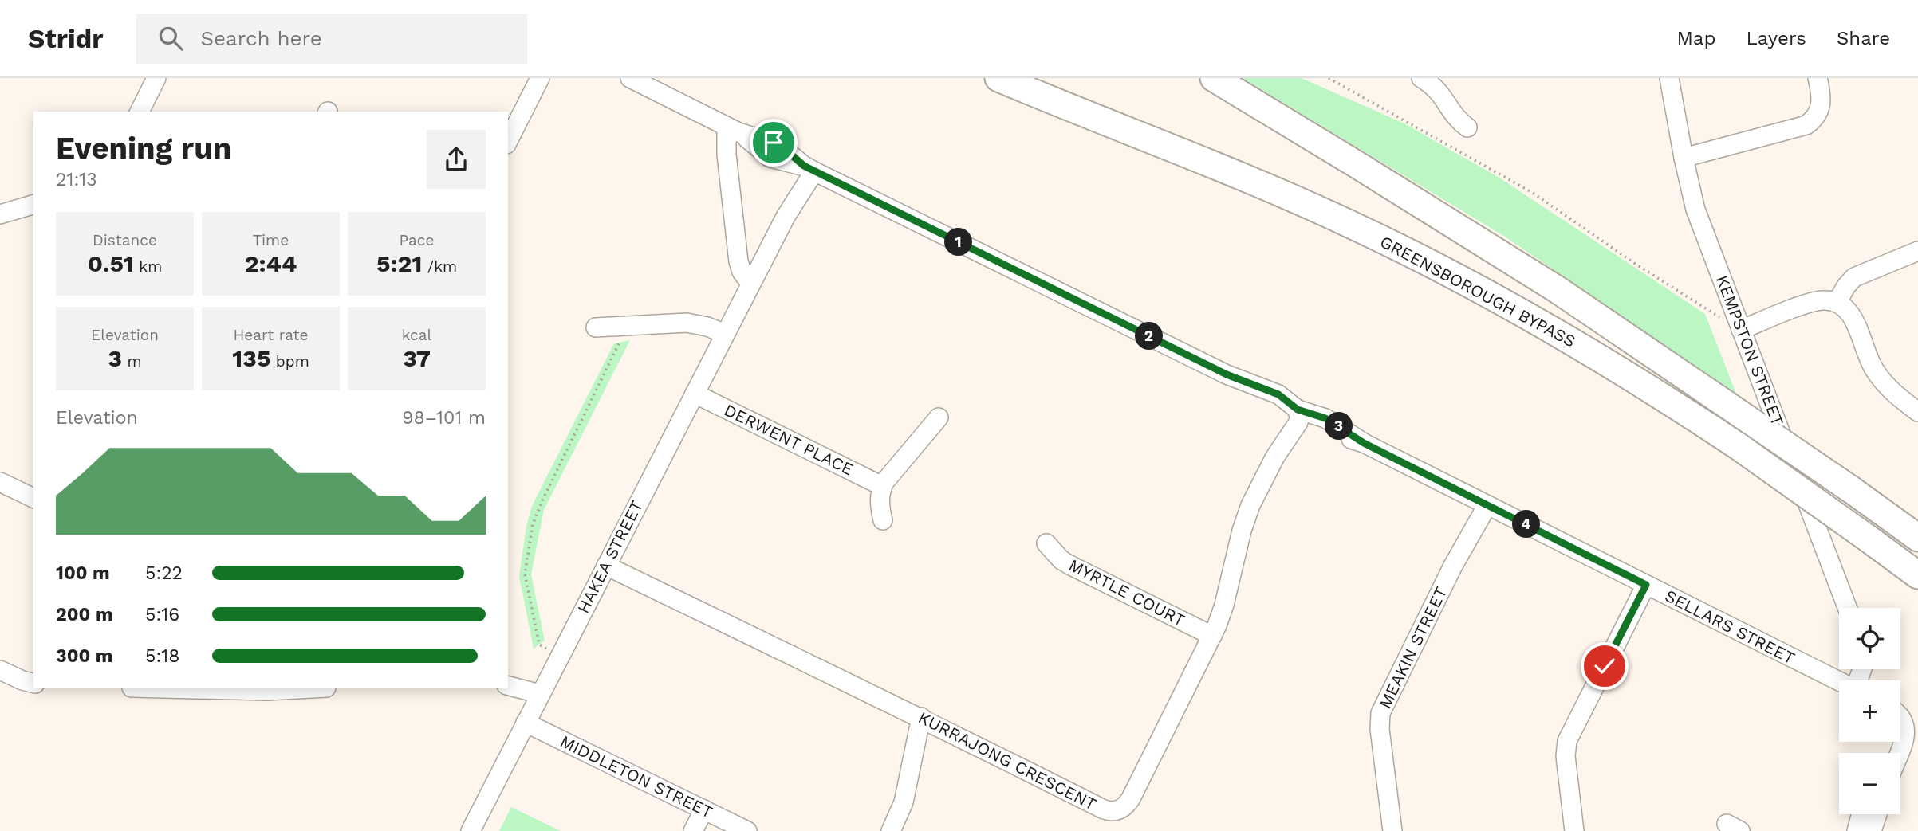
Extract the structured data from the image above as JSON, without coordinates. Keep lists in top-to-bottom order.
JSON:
{
  "streets": {
    "highway": ["GREENSBOROUGH BYPASS"],
    "street": [
      "KEMPSTON STREET",
      "DERWENT PLACE",
      "HAKEA STREET",
      "MYRTLE COURT",
      "SELLARS STREET",
      "MEAKIN STREET",
      "KURRAJONG CRESCENT",
      "MIDDLETON STREET"
    ]
  },
  "crossings": [
    ["DERWENT PLACE", "HAKEA STREET"],
    ["HAKEA STREET", "SELLARS STREET"],
    ["HAKEA STREET", "KURRAJONG CRESCENT"],
    ["HAKEA STREET", "MIDDLETON STREET"],
    ["MYRTLE COURT", "KURRAJONG CRESCENT"],
    ["SELLARS STREET", "MEAKIN STREET"],
    ["SELLARS STREET", "KURRAJONG CRESCENT"]
  ],
  "page": {
    "header": "Stridr",
    "search": "Search here",
    "nav": ["Map", "Layers", "Share"],
    "heading": ["Evening run", "21:13"],
    "stats": [
      ["Distance", "0.51 km"],
      ["Time", "2:44"],
      ["Pace", "5:21 /km"],
      ["Elevation", "3 m"],
      ["Heart rate", "135 bpm"],
      ["kcal", "37"]
    ],
    "pins": [
      "1",
      "2",
      "3",
      "4"
    ],
    "chart": ["Elevation", "98–101 m"],
    "list": [
      {
        "name": "100 m",
        "note": "5:22"
      },
      {
        "name": "200 m",
        "note": "5:16"
      },
      {
        "name": "300 m",
        "note": "5:18"
      }
    ],
    "map_buttons": ["+", "−"]
  }
}
